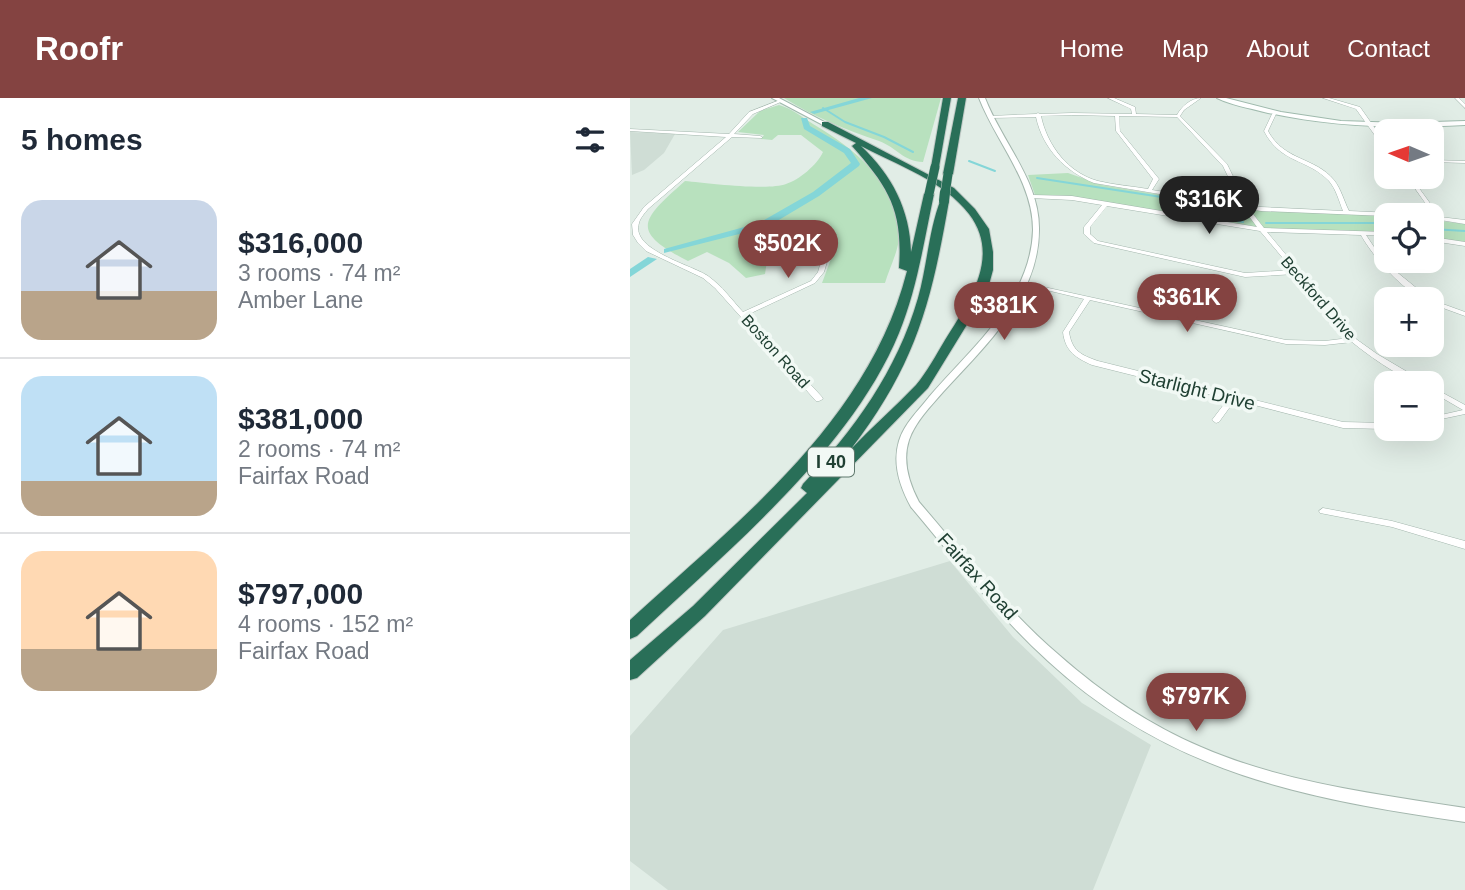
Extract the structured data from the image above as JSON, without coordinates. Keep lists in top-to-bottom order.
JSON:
{
  "streets": {
    "highway": ["I 40"],
    "street": [
      "Beckford Drive",
      "Boston Road",
      "Starlight Drive",
      "Fairfax Road"
    ]
  },
  "north": "left",
  "page": {
    "header": "Roofr",
    "nav": [
      "Home",
      "Map",
      "About",
      "Contact"
    ],
    "heading": "5 homes",
    "map_buttons": ["+", "−"],
    "price": [
      "$316K",
      "$502K",
      "$361K",
      "$381K",
      "$797K"
    ],
    "list": [
      {
        "name": "$316,000",
        "note": "3 rooms · 74 m² · Amber Lane"
      },
      {
        "name": "$381,000",
        "note": "2 rooms · 74 m² · Fairfax Road"
      },
      {
        "name": "$797,000",
        "note": "4 rooms · 152 m² · Fairfax Road"
      }
    ]
  }
}
